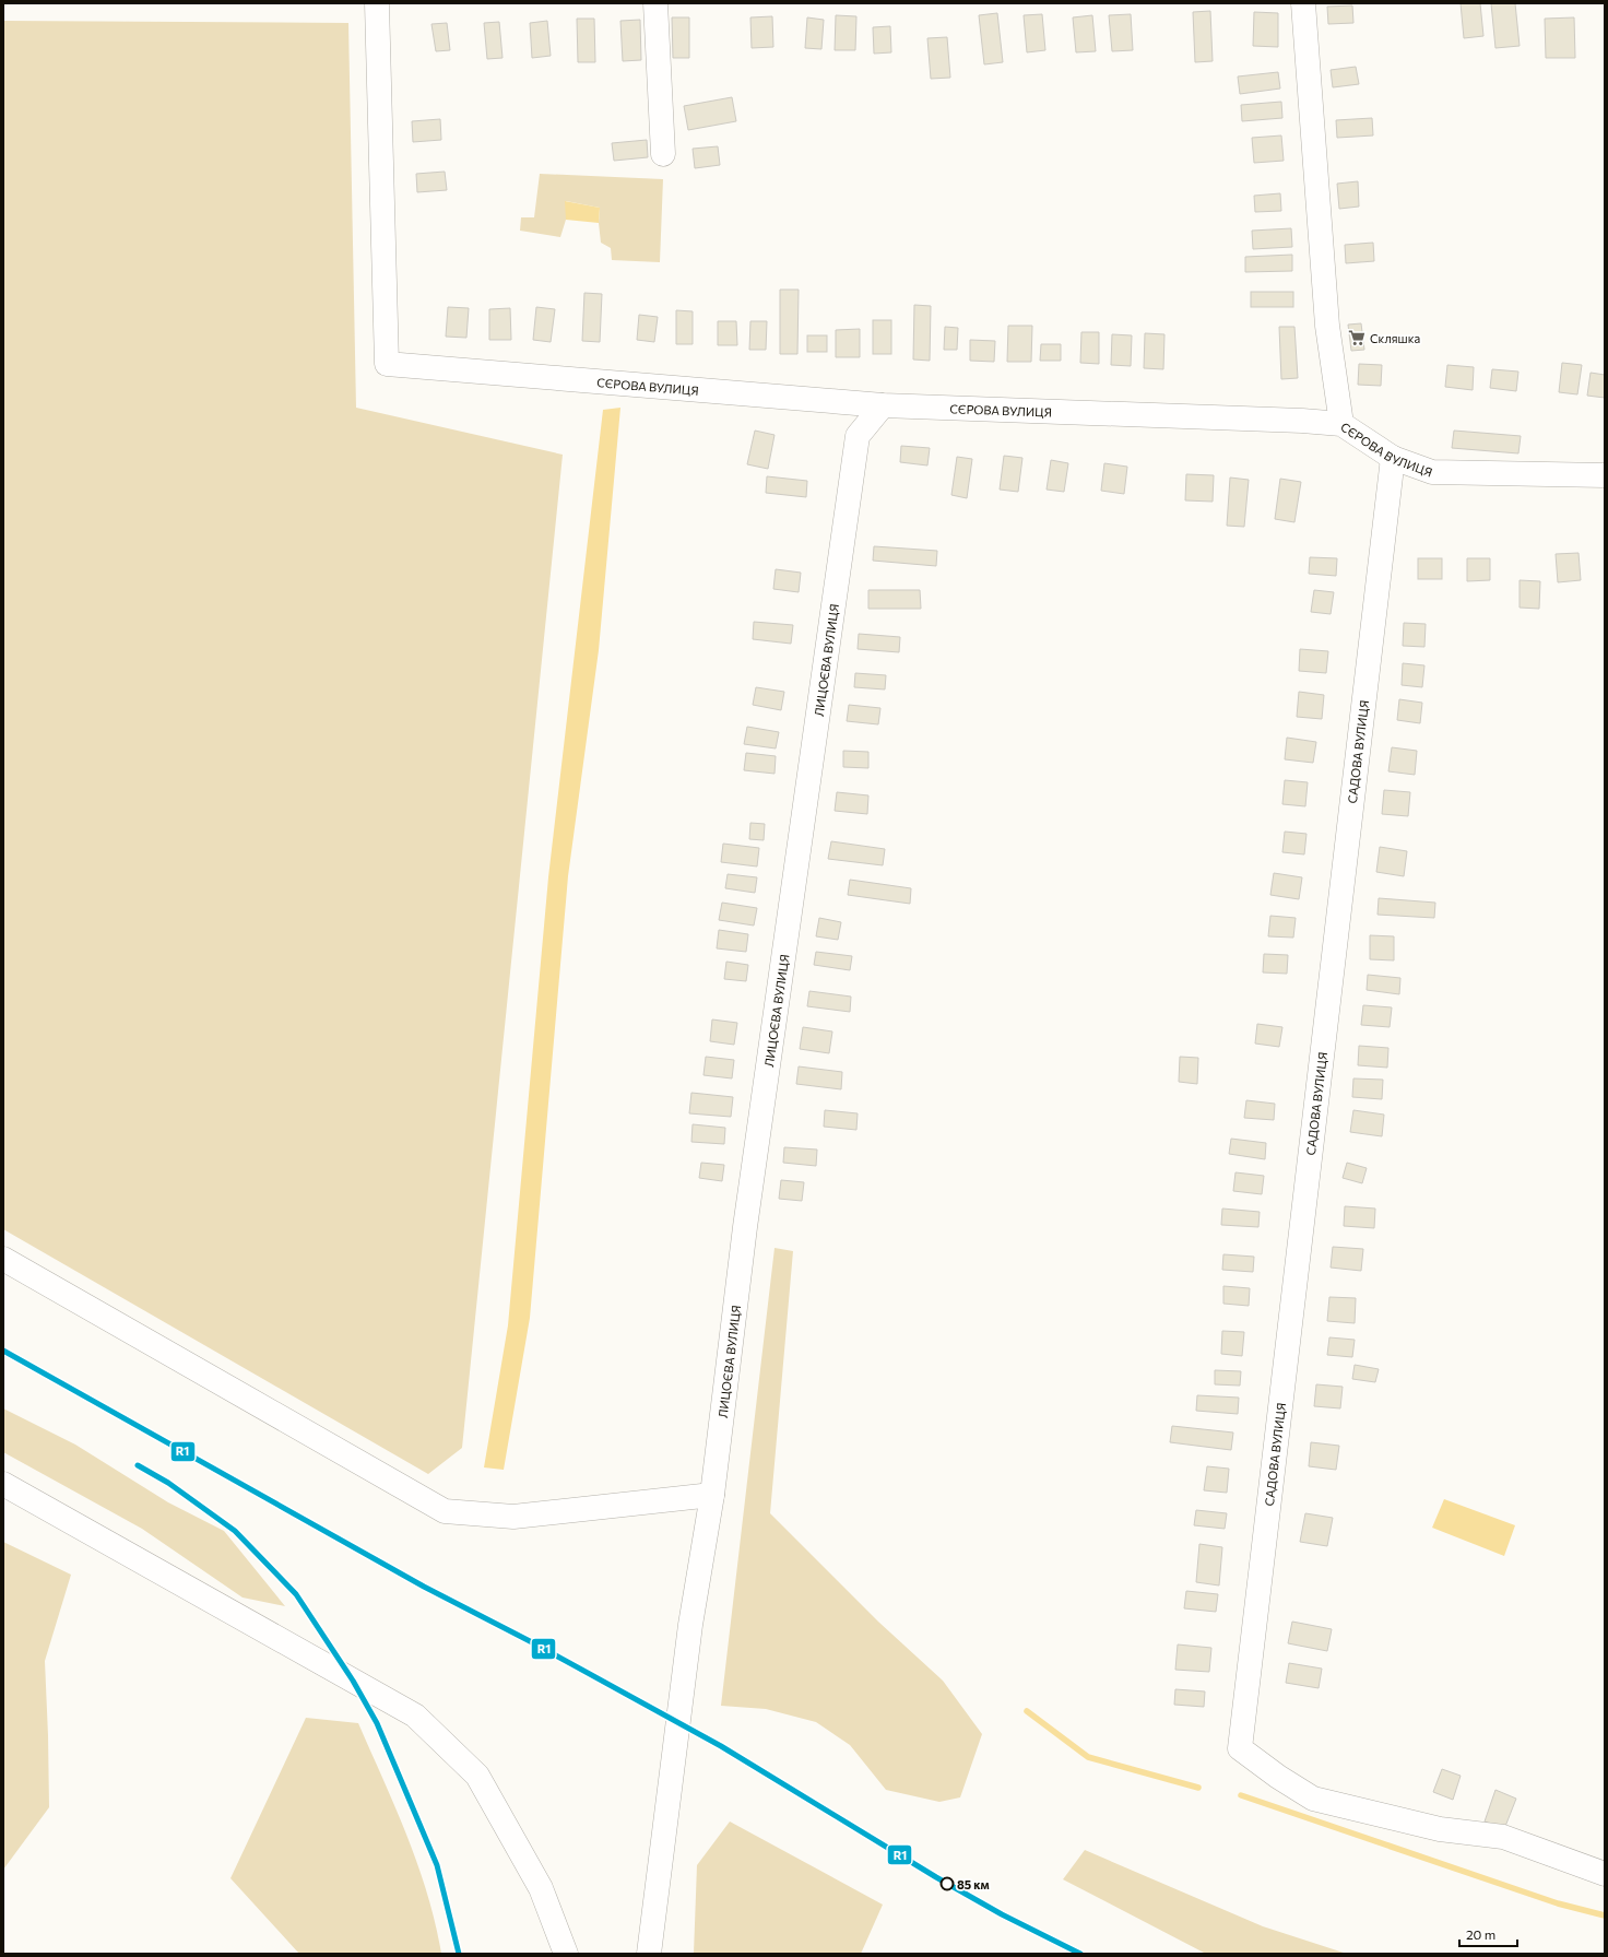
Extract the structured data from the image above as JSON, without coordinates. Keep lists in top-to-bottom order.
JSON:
{
  "streets": {
    "street": ["СЄРОВА ВУЛИЦЯ", "ЛИЦОЄВА ВУЛИЦЯ", "САДОВА ВУЛИЦЯ"]
  },
  "crossings": [
    ["СЄРОВА ВУЛИЦЯ", "ЛИЦОЄВА ВУЛИЦЯ"],
    ["СЄРОВА ВУЛИЦЯ", "САДОВА ВУЛИЦЯ"]
  ],
  "places": {
    "supermarket": ["Скляшка"],
    "other": ["85 км"]
  },
  "lines": ["transit line R1"],
  "scale_bar": "20 m"
}
